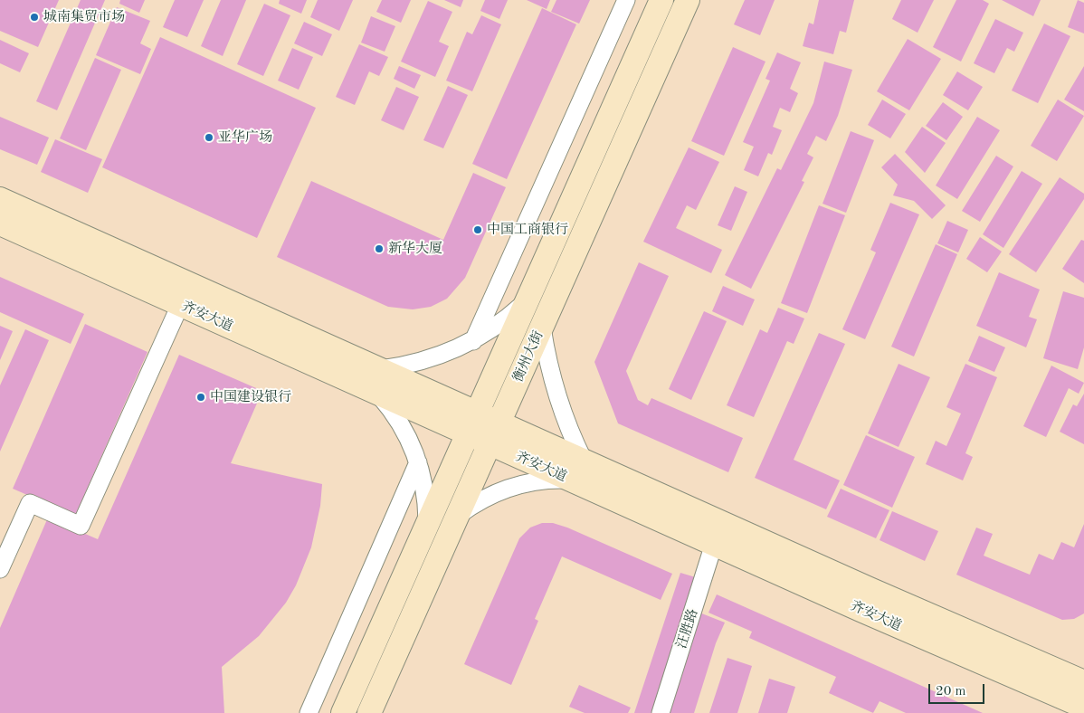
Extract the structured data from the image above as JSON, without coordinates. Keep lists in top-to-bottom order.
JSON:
{
  "streets": {
    "main road": ["齐安大道", "衡州大街"],
    "street": ["汪胜路"]
  },
  "crossings": [
    ["齐安大道", "衡州大街"],
    ["齐安大道", "汪胜路"]
  ],
  "places": [
    "城南集贸市场",
    "亚华广场",
    "中国工商银行",
    "新华大厦",
    "中国建设银行"
  ],
  "scale_bar": "20 m"
}
